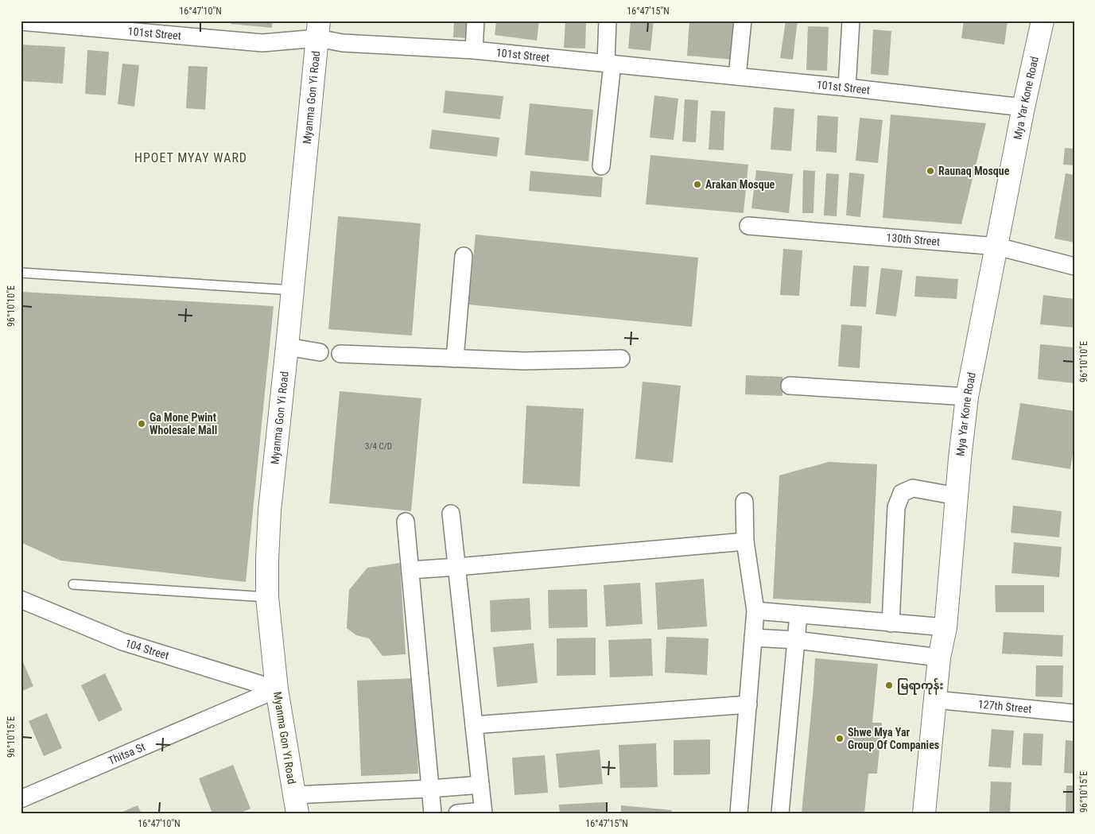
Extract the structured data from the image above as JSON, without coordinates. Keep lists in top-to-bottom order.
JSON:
{
  "streets": {
    "street": [
      "101st Street",
      "Myanma Gon Yi Road",
      "Mya Yar Kone Road",
      "130th Street",
      "104 Street",
      "127th Street",
      "Thitsa St"
    ]
  },
  "crossings": [
    ["101st Street", "Myanma Gon Yi Road"],
    ["101st Street", "Mya Yar Kone Road"],
    ["Myanma Gon Yi Road", "104 Street"],
    ["Myanma Gon Yi Road", "Thitsa St"],
    ["Mya Yar Kone Road", "130th Street"],
    ["Mya Yar Kone Road", "127th Street"],
    ["104 Street", "Thitsa St"]
  ],
  "districts": ["HPOET MYAY WARD"],
  "places": [
    "Raunaq Mosque",
    "Arakan Mosque",
    "Ga Mone Pwint Wholesale Mall",
    "မြရာကုန်း",
    "Shwe Mya Yar Group Of Companies"
  ],
  "house_numbers": ["3/4 C/D"],
  "coordinates": [
    "16°47'10\"N",
    "16°47'15\"N",
    "96°10'10\"E",
    "96°10'15\"E"
  ]
}
